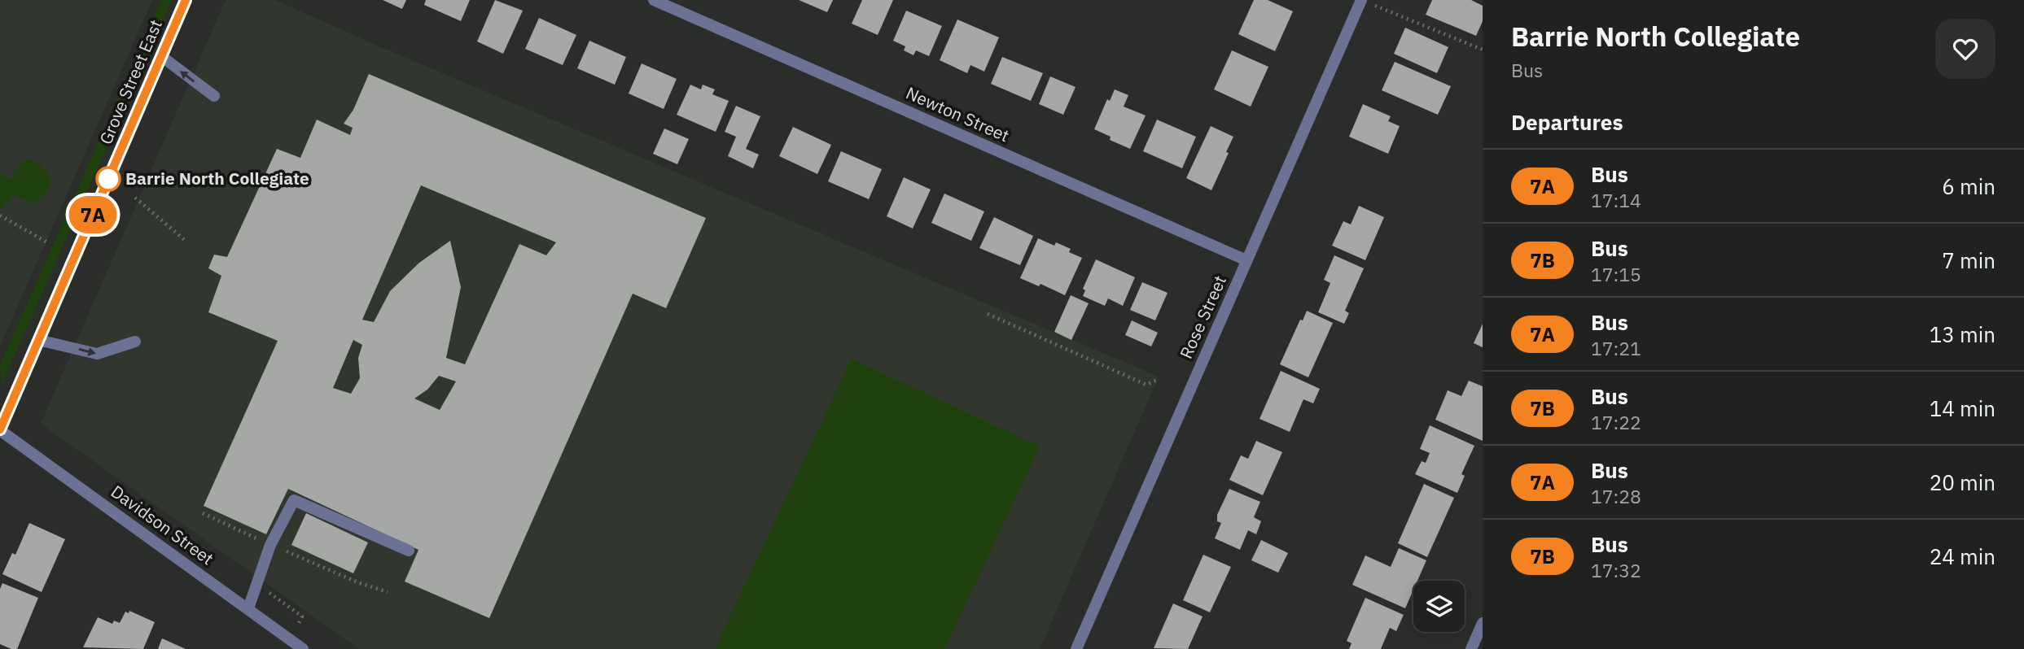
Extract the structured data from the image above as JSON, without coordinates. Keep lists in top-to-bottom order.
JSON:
{
  "streets": {
    "street": [
      "Grove Street East",
      "Newton Street",
      "Rose Street",
      "Davidson Street"
    ]
  },
  "crossings": [
    ["Grove Street East", "Davidson Street"],
    ["Newton Street", "Rose Street"]
  ],
  "places": ["Barrie North Collegiate"],
  "lines": ["bus line 7A"],
  "page": {
    "on_map": "7A",
    "heading": [
      ["Barrie North Collegiate", "Bus"],
      "Departures"
    ],
    "list": [
      {
        "mark": "7A",
        "name": "Bus",
        "note": "17:14",
        "value": "6 min"
      },
      {
        "mark": "7B",
        "name": "Bus",
        "note": "17:15",
        "value": "7 min"
      },
      {
        "mark": "7A",
        "name": "Bus",
        "note": "17:21",
        "value": "13 min"
      },
      {
        "mark": "7B",
        "name": "Bus",
        "note": "17:22",
        "value": "14 min"
      },
      {
        "mark": "7A",
        "name": "Bus",
        "note": "17:28",
        "value": "20 min"
      },
      {
        "mark": "7B",
        "name": "Bus",
        "note": "17:32",
        "value": "24 min"
      }
    ]
  }
}
